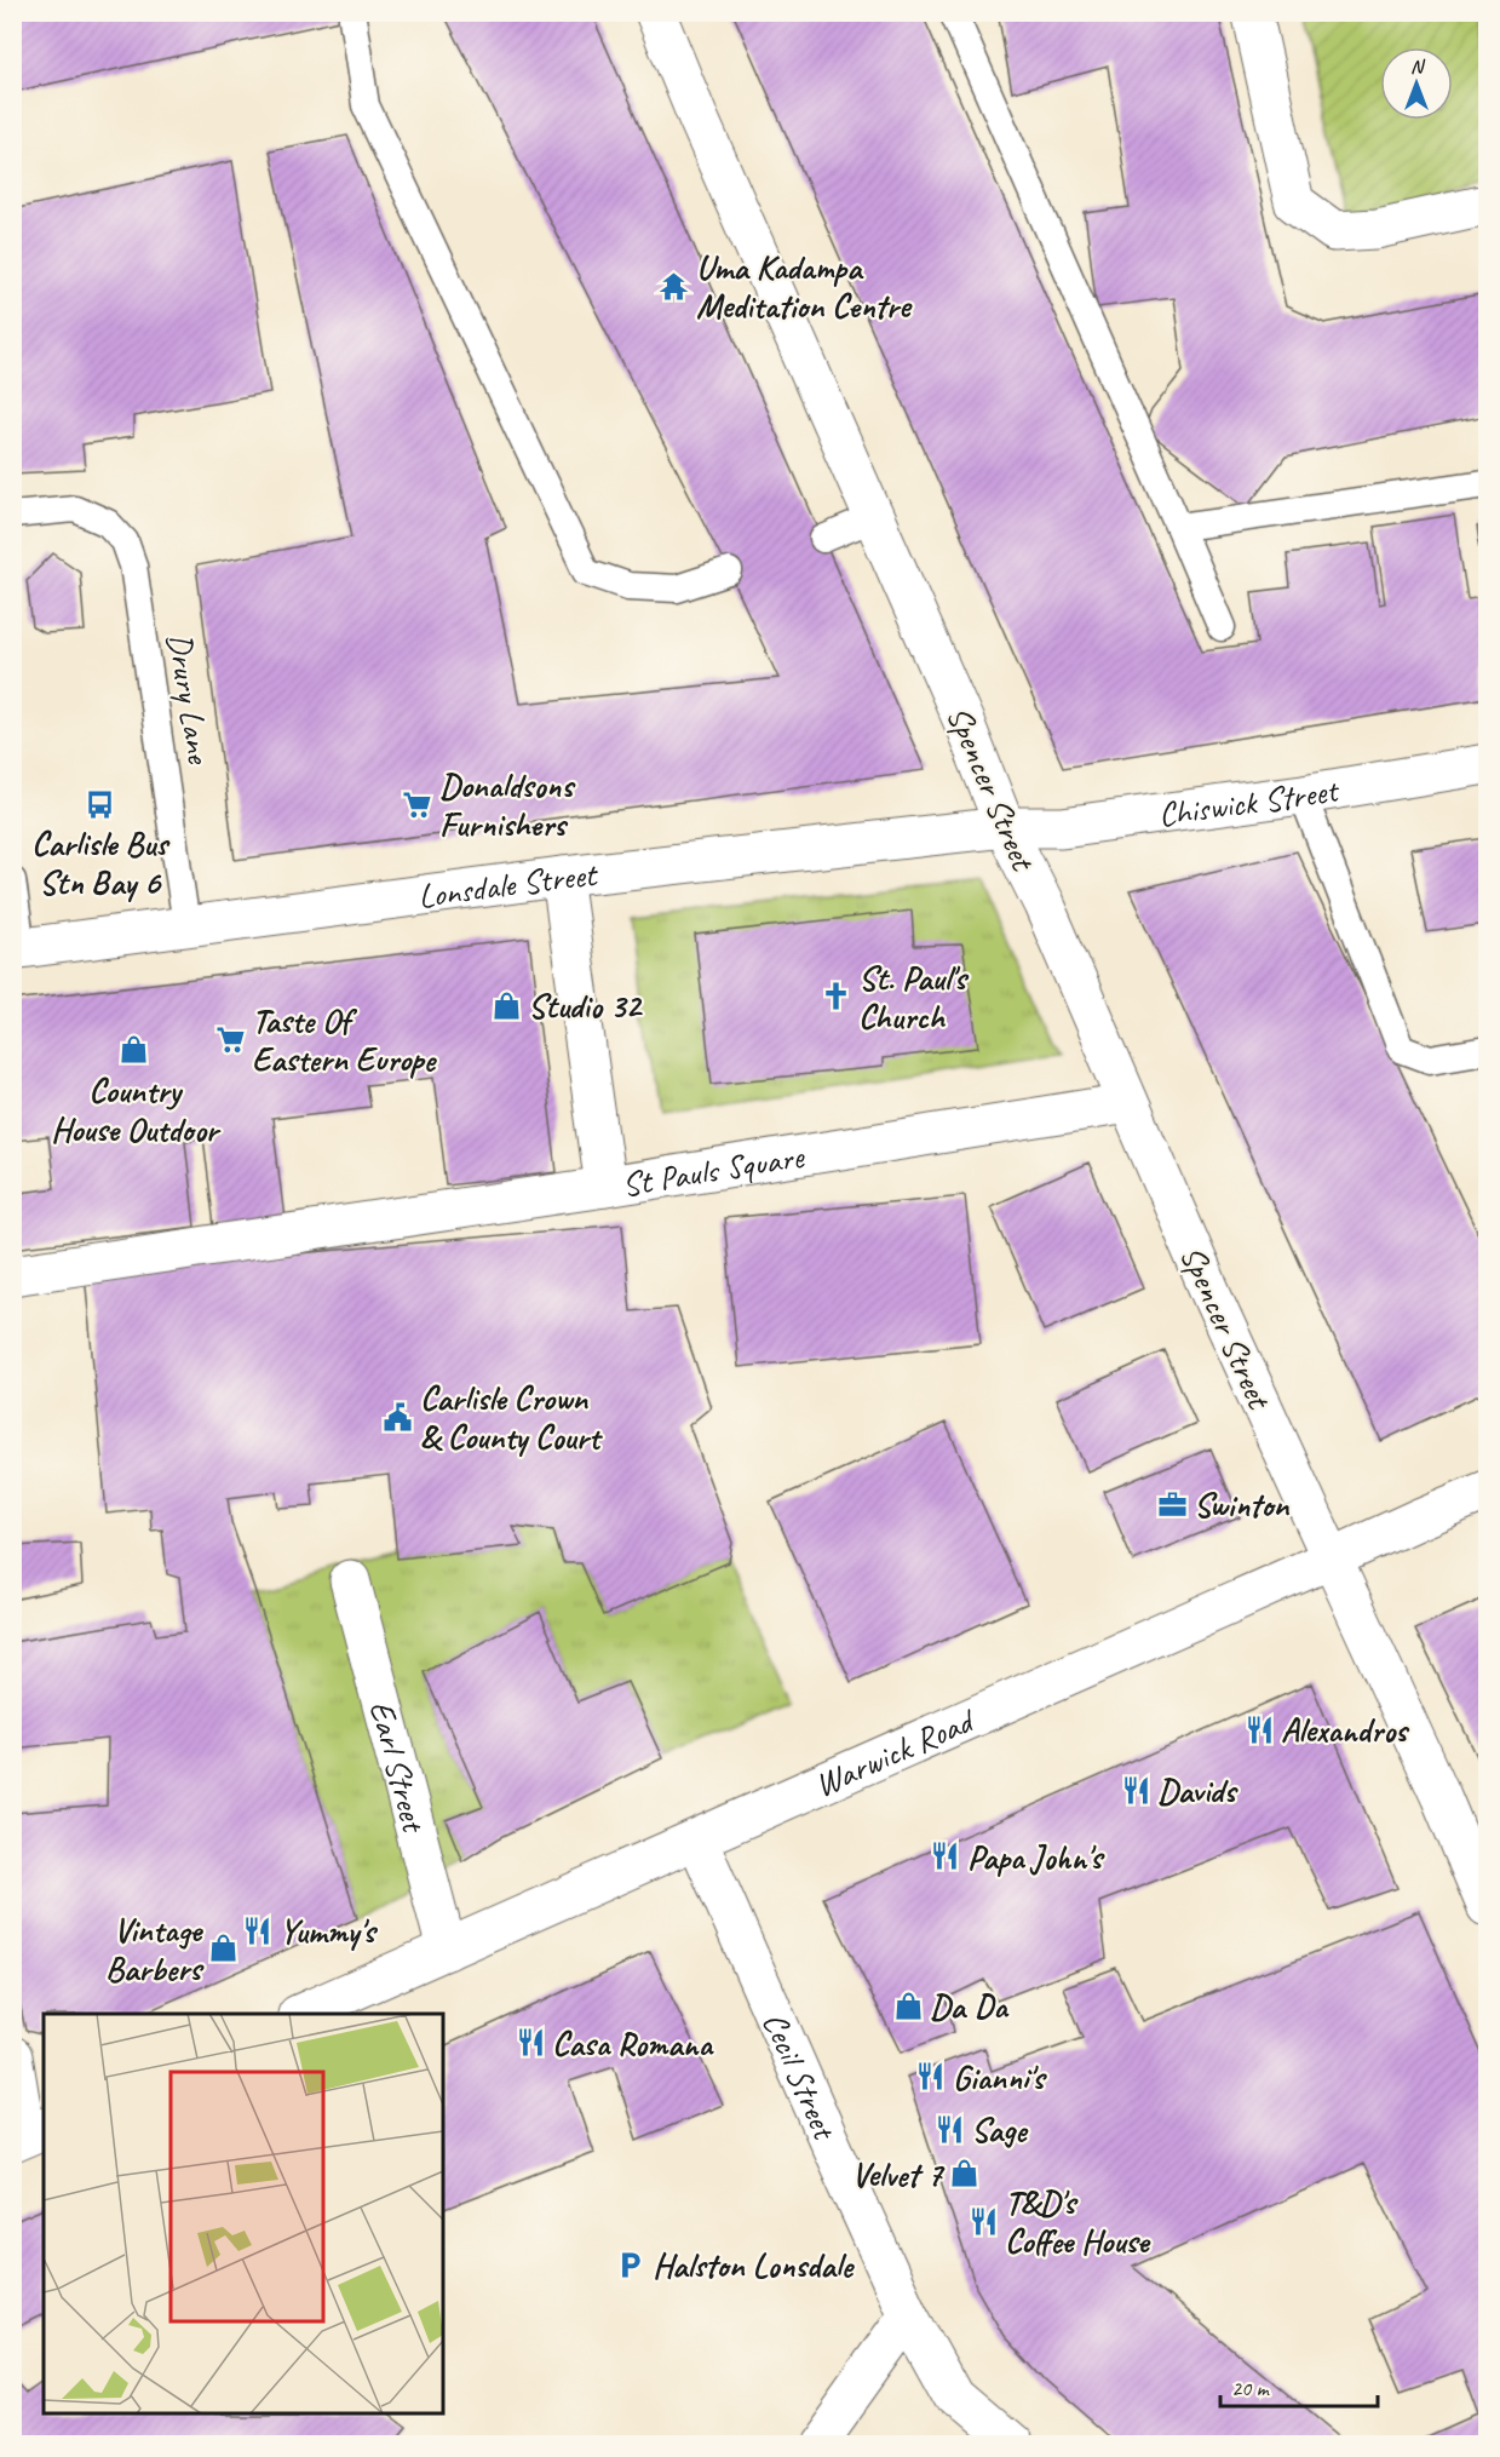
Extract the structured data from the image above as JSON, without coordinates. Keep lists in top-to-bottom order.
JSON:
{
  "streets": {
    "street": [
      "Spencer Street",
      "Chiswick Street",
      "Lonsdale Street",
      "St Pauls Square",
      "Warwick Road",
      "Earl Street",
      "Cecil Street"
    ],
    "lane": ["Drury Lane"]
  },
  "crossings": [
    ["Drury Lane", "Lonsdale Street"],
    ["Spencer Street", "Chiswick Street"],
    ["Spencer Street", "Lonsdale Street"],
    ["Spencer Street", "St Pauls Square"],
    ["Spencer Street", "Warwick Road"],
    ["Chiswick Street", "Lonsdale Street"],
    ["Lonsdale Street", "St Pauls Square"],
    ["Warwick Road", "Earl Street"],
    ["Warwick Road", "Cecil Street"]
  ],
  "places": {
    "temple": ["Uma Kadampa Meditation Centre"],
    "bus stop": ["Carlisle Bus Stn Bay 6"],
    "supermarket": ["Donaldsons Furnishers", "Taste Of Eastern Europe"],
    "church": ["St. Paul's Church"],
    "shop": [
      "Studio 32",
      "Country House Outdoor",
      "Vintage Barbers",
      "Da Da",
      "Velvet 7"
    ],
    "public building": ["Carlisle Crown & County Court"],
    "office": ["Swinton"],
    "restaurant": [
      "Alexandros",
      "Davids",
      "Papa John's",
      "Yummy's",
      "Casa Romana",
      "Gianni's",
      "Sage",
      "T&D's Coffee House"
    ],
    "parking": ["Halston Lonsdale"]
  },
  "scale_bar": "20 m",
  "north": "top"
}
